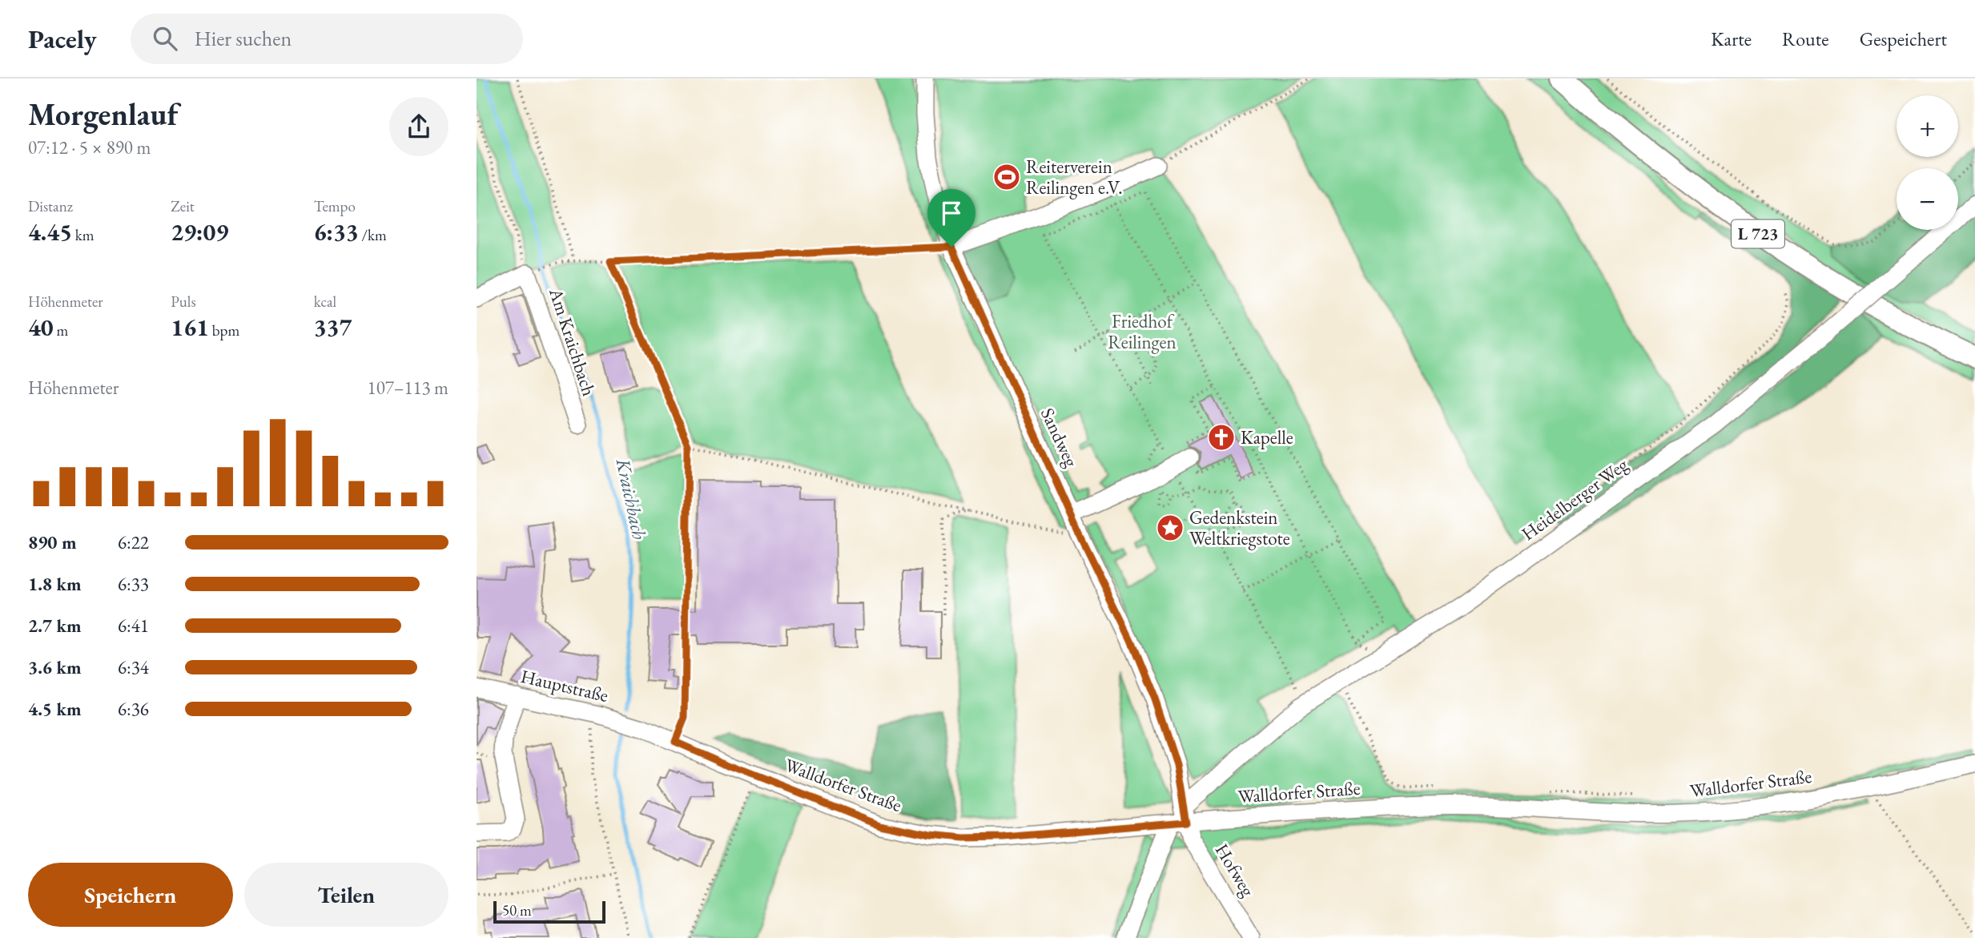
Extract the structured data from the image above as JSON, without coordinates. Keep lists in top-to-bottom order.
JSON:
{
  "streets": {
    "main road": ["L 723"],
    "street": [
      "Am Kraichbach",
      "Sandweg",
      "Heidelberger Weg",
      "Hauptstraße",
      "Walldorfer Straße",
      "Hofweg"
    ]
  },
  "crossings": [
    ["Sandweg", "Heidelberger Weg"],
    ["Sandweg", "Walldorfer Straße"],
    ["Sandweg", "Hofweg"],
    ["Heidelberger Weg", "Walldorfer Straße"],
    ["Heidelberger Weg", "Hofweg"],
    ["Hauptstraße", "Walldorfer Straße"],
    ["Walldorfer Straße", "Hofweg"]
  ],
  "water": ["Kraichbach"],
  "parks": ["Friedhof Reilingen"],
  "places": {
    "sports": ["Reiterverein Reilingen e.V."],
    "church": ["Kapelle"],
    "place": ["Gedenkstein Weltkriegstote"]
  },
  "scale_bar": "50 m",
  "page": {
    "header": "Pacely",
    "search": "Hier suchen",
    "nav": ["Karte", "Route", "Gespeichert"],
    "heading": ["Morgenlauf", "07:12 · 5 × 890 m"],
    "map_buttons": ["+", "−"],
    "stats": [
      ["Distanz", "4.45 km"],
      ["Zeit", "29:09"],
      ["Tempo", "6:33 /km"],
      ["Höhenmeter", "40 m"],
      ["Puls", "161 bpm"],
      ["kcal", "337"]
    ],
    "chart": ["Höhenmeter", "107–113 m"],
    "list": [
      {
        "name": "890 m",
        "note": "6:22"
      },
      {
        "name": "1.8 km",
        "note": "6:33"
      },
      {
        "name": "2.7 km",
        "note": "6:41"
      },
      {
        "name": "3.6 km",
        "note": "6:34"
      },
      {
        "name": "4.5 km",
        "note": "6:36"
      }
    ],
    "buttons": ["Speichern", "Teilen"],
    "scale": "50 m"
  }
}
